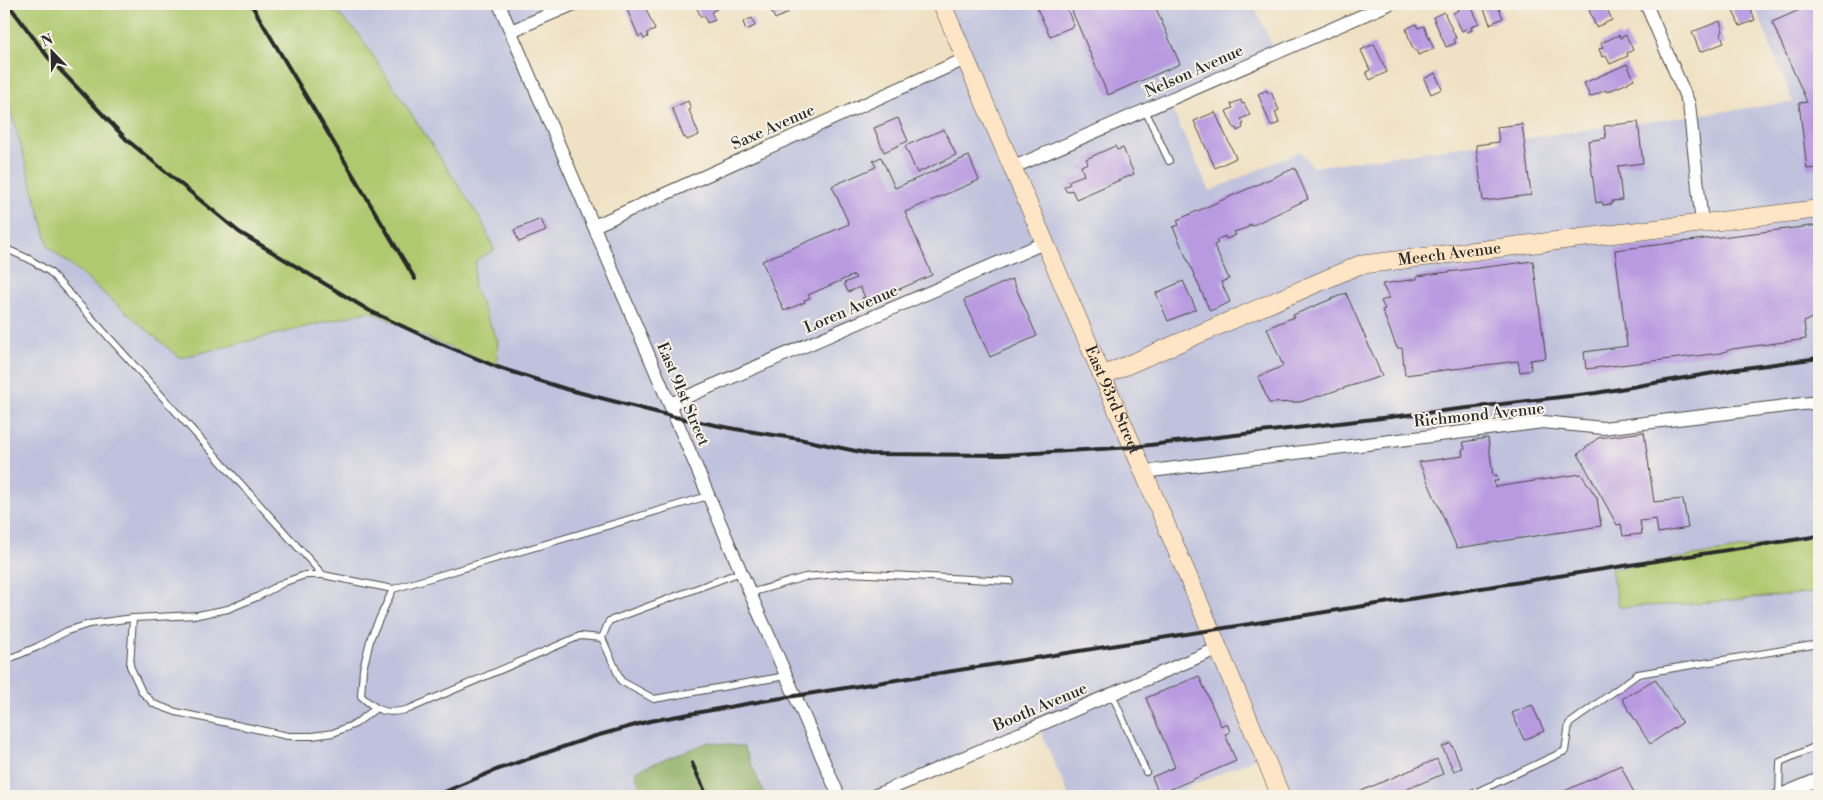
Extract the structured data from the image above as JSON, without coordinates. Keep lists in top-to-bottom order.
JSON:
{
  "streets": {
    "main road": ["Meech Avenue", "East 93rd Street"],
    "street": [
      "Nelson Avenue",
      "Saxe Avenue",
      "Loren Avenue",
      "East 91st Street",
      "Richmond Avenue",
      "Booth Avenue"
    ]
  },
  "crossings": [
    ["Nelson Avenue", "East 93rd Street"],
    ["Saxe Avenue", "East 91st Street"],
    ["Saxe Avenue", "East 93rd Street"],
    ["Meech Avenue", "East 93rd Street"],
    ["Loren Avenue", "East 91st Street"],
    ["Loren Avenue", "East 93rd Street"],
    ["East 93rd Street", "Richmond Avenue"],
    ["East 93rd Street", "Booth Avenue"]
  ],
  "north": "top left"
}
